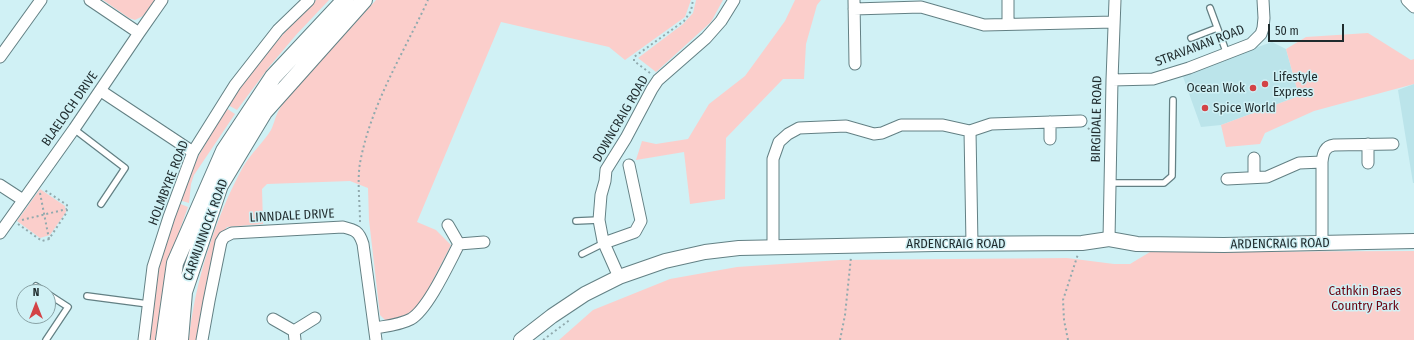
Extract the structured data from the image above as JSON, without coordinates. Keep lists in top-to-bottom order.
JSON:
{
  "streets": {
    "main road": ["CARMUNNOCK ROAD"],
    "street": [
      "STRAVANAN ROAD",
      "BLAELOCH DRIVE",
      "DOWNCRAIG ROAD",
      "BIRGIDALE ROAD",
      "HOLMBYRE ROAD",
      "LINNDALE DRIVE",
      "ARDENCRAIG ROAD"
    ]
  },
  "crossings": [
    ["STRAVANAN ROAD", "BIRGIDALE ROAD"],
    ["DOWNCRAIG ROAD", "ARDENCRAIG ROAD"],
    ["BIRGIDALE ROAD", "ARDENCRAIG ROAD"]
  ],
  "parks": ["Cathkin Braes Country Park"],
  "places": ["Lifestyle Express", "Ocean Wok", "Spice World"],
  "scale_bar": "50 m",
  "north": "top"
}
